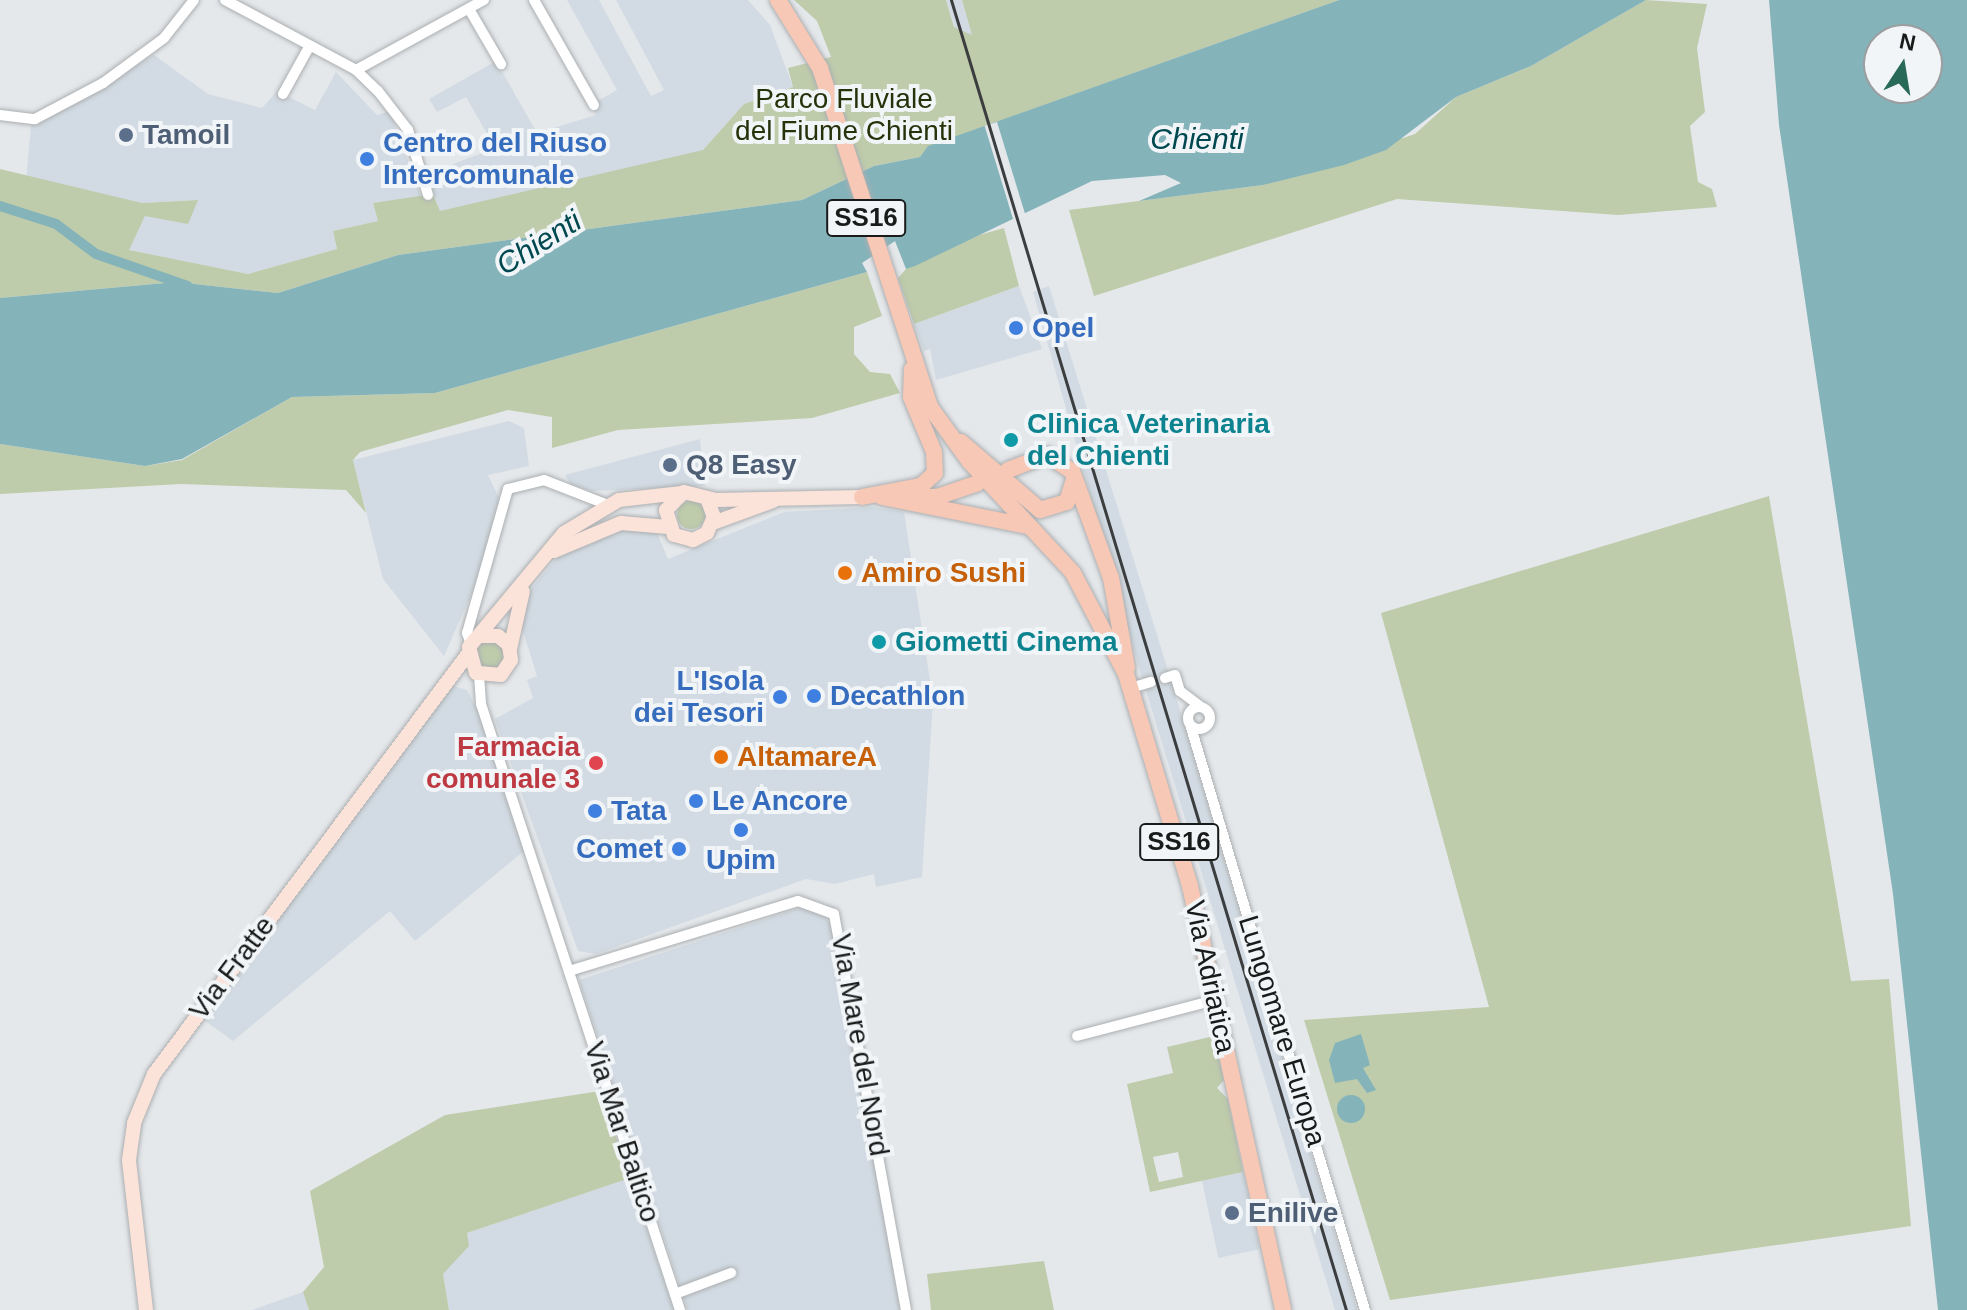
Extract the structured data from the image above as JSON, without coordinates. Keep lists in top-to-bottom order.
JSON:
{
  "streets": {
    "main road": ["SS16", "Via Fratte", "Via Adriatica"],
    "street": ["Lungomare Europa", "Via Mare del Nord", "Via Mar Baltico"]
  },
  "crossings": [
    ["SS16", "Via Adriatica"],
    ["Via Fratte", "Via Mar Baltico"],
    ["Via Mare del Nord", "Via Mar Baltico"]
  ],
  "water": ["Chienti"],
  "parks": ["Parco Fluviale del Fiume Chienti"],
  "places": [
    "Tamoil",
    "Centro del Riuso Intercomunale",
    "Opel",
    "Clinica Veterinaria del Chienti",
    "Q8 Easy",
    "Amiro Sushi",
    "Giometti Cinema",
    "Decathlon",
    "L'Isola dei Tesori",
    "AltamareA",
    "Farmacia comunale 3",
    "Le Ancore",
    "Tata",
    "Upim",
    "Comet",
    "Enilive"
  ],
  "north": "top"
}
